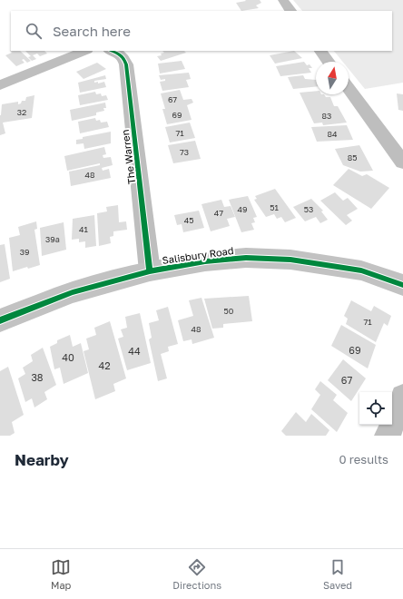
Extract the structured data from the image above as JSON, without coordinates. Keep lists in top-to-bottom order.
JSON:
{
  "streets": {
    "street": ["The Warren", "Salisbury Road"]
  },
  "crossings": [
    ["The Warren", "Salisbury Road"]
  ],
  "house_numbers": [
    "67",
    "32",
    "69",
    "83",
    "71",
    "84",
    "73",
    "85",
    "48",
    "51",
    "49",
    "53",
    "47",
    "45",
    "41",
    "39a",
    "39",
    "50",
    "71",
    "48",
    "69",
    "44",
    "40",
    "42",
    "38",
    "67"
  ],
  "north": "top",
  "page": {
    "search": "Search here",
    "heading": ["Nearby", "0 results"],
    "nav": ["Map", "Directions", "Saved"]
  }
}
